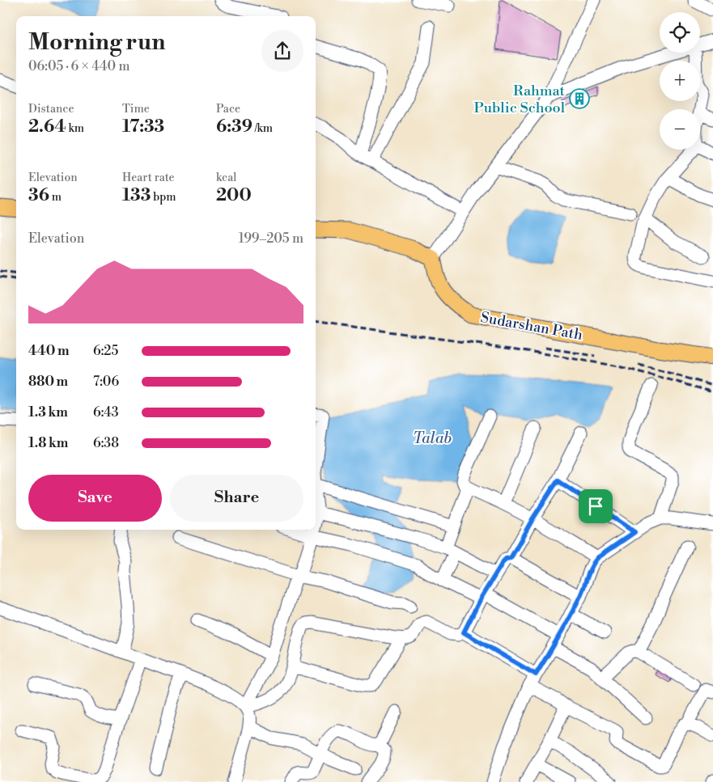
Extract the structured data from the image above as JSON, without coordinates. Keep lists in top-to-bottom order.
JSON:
{
  "streets": {
    "main road": ["Sudarshan Path"]
  },
  "water": ["Talab"],
  "places": {
    "building": ["Rahmat Public School"]
  },
  "page": {
    "map_buttons": ["+", "−"],
    "heading": ["Morning run", "06:05 · 6 × 440 m"],
    "stats": [
      ["Distance", "2.64 km"],
      ["Time", "17:33"],
      ["Pace", "6:39 /km"],
      ["Elevation", "36 m"],
      ["Heart rate", "133 bpm"],
      ["kcal", "200"]
    ],
    "chart": ["Elevation", "199–205 m"],
    "list": [
      {
        "name": "440 m",
        "note": "6:25"
      },
      {
        "name": "880 m",
        "note": "7:06"
      },
      {
        "name": "1.3 km",
        "note": "6:43"
      },
      {
        "name": "1.8 km",
        "note": "6:38"
      }
    ],
    "buttons": ["Save", "Share"]
  }
}
